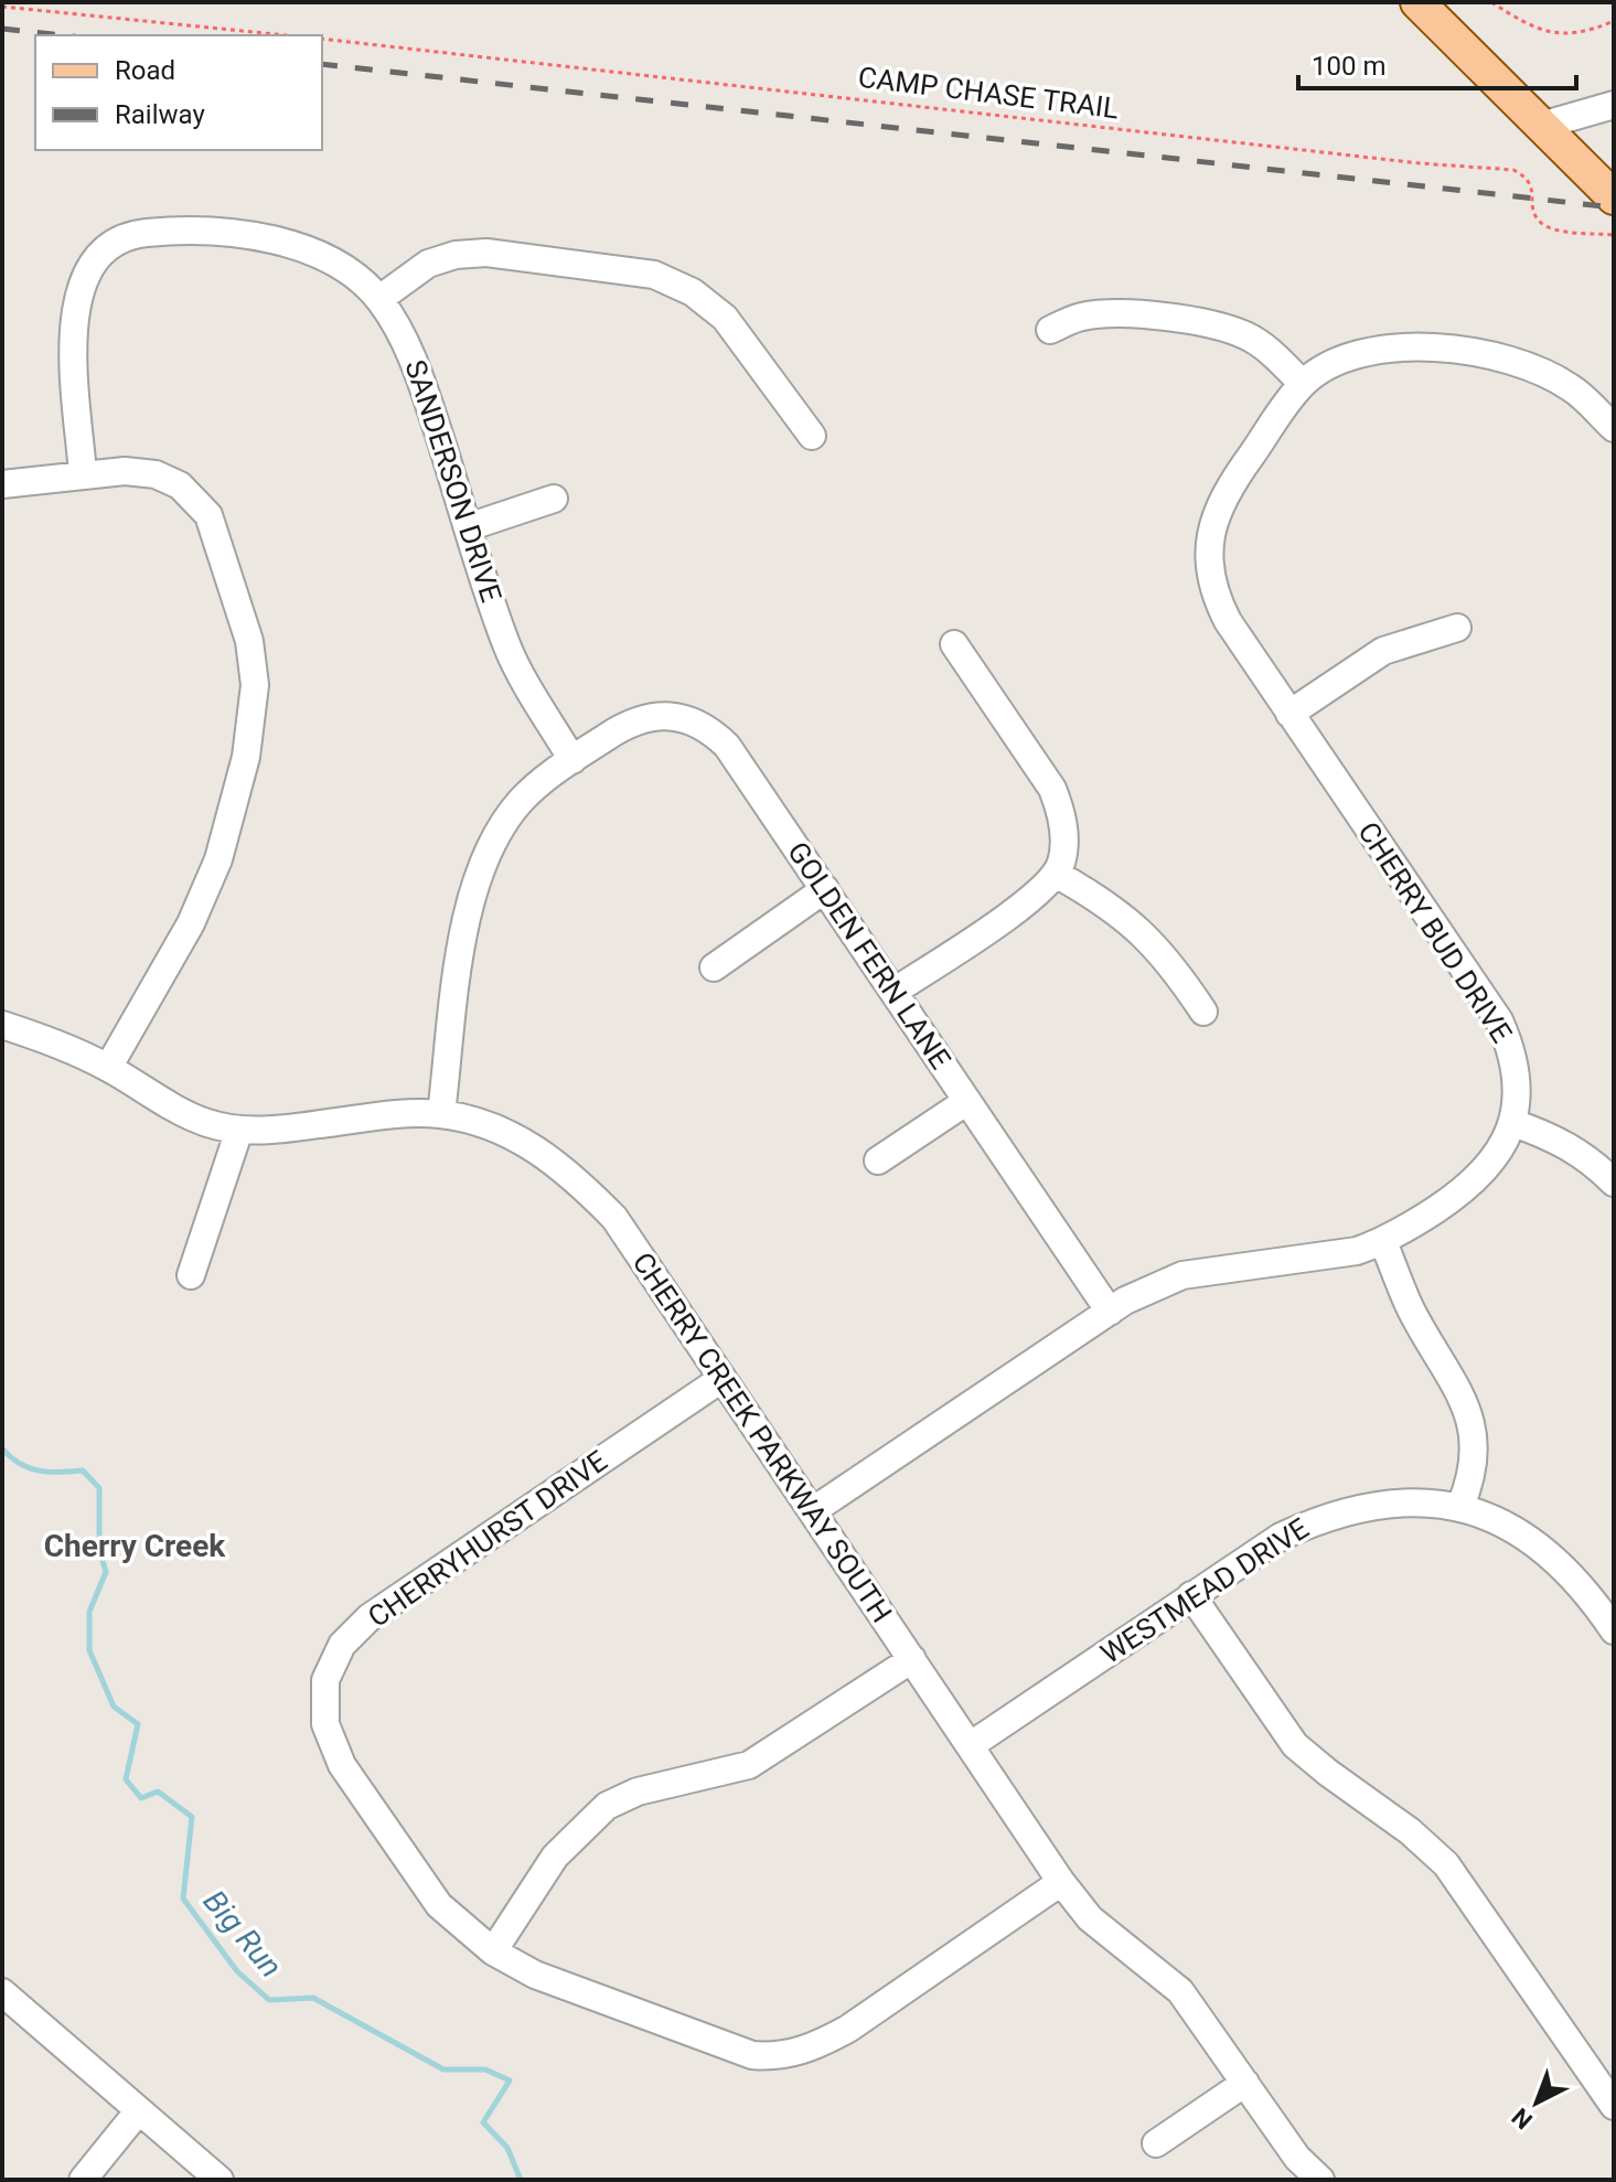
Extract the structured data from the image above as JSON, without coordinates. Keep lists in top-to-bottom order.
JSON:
{
  "streets": {
    "street": [
      "SANDERSON DRIVE",
      "CHERRY BUD DRIVE",
      "GOLDEN FERN LANE",
      "CHERRY CREEK PARKWAY SOUTH",
      "CHERRYHURST DRIVE",
      "WESTMEAD DRIVE"
    ],
    "path": ["CAMP CHASE TRAIL"]
  },
  "crossings": [
    ["SANDERSON DRIVE", "GOLDEN FERN LANE"],
    ["CHERRY BUD DRIVE", "GOLDEN FERN LANE"],
    ["CHERRY BUD DRIVE", "CHERRY CREEK PARKWAY SOUTH"],
    ["GOLDEN FERN LANE", "CHERRY CREEK PARKWAY SOUTH"],
    ["CHERRY CREEK PARKWAY SOUTH", "CHERRYHURST DRIVE"],
    ["CHERRY CREEK PARKWAY SOUTH", "WESTMEAD DRIVE"]
  ],
  "districts": ["Cherry Creek"],
  "water": ["Big Run"],
  "legend": ["Road", "Railway"],
  "scale_bar": "100 m",
  "north": "bottom left"
}
